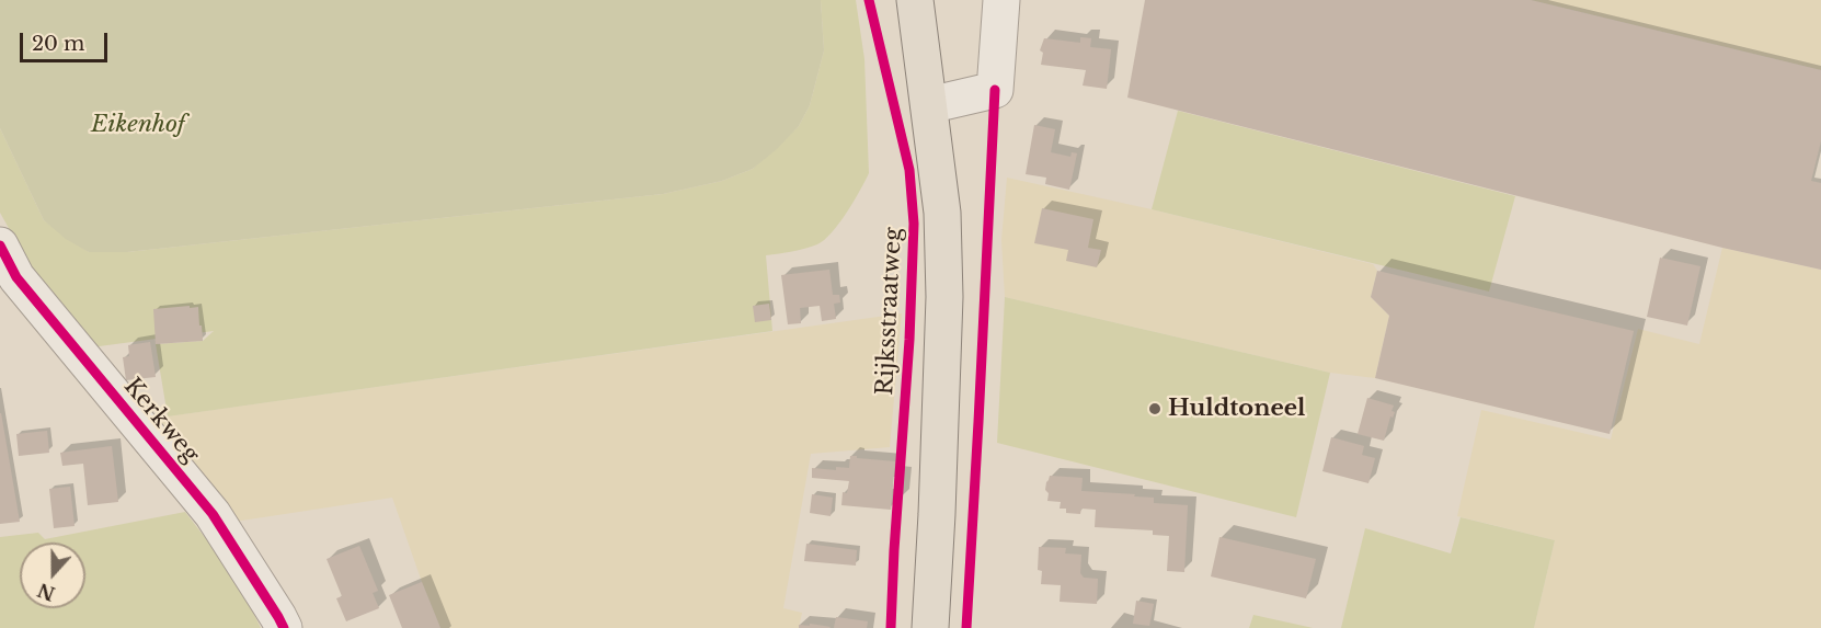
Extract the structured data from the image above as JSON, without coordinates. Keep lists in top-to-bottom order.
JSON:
{
  "streets": {
    "street": ["Kerkweg"],
    "cycle path": ["Rijksstraatweg"]
  },
  "parks": ["Eikenhof"],
  "places": ["Huldtoneel"],
  "scale_bar": "20 m",
  "north": "bottom"
}
